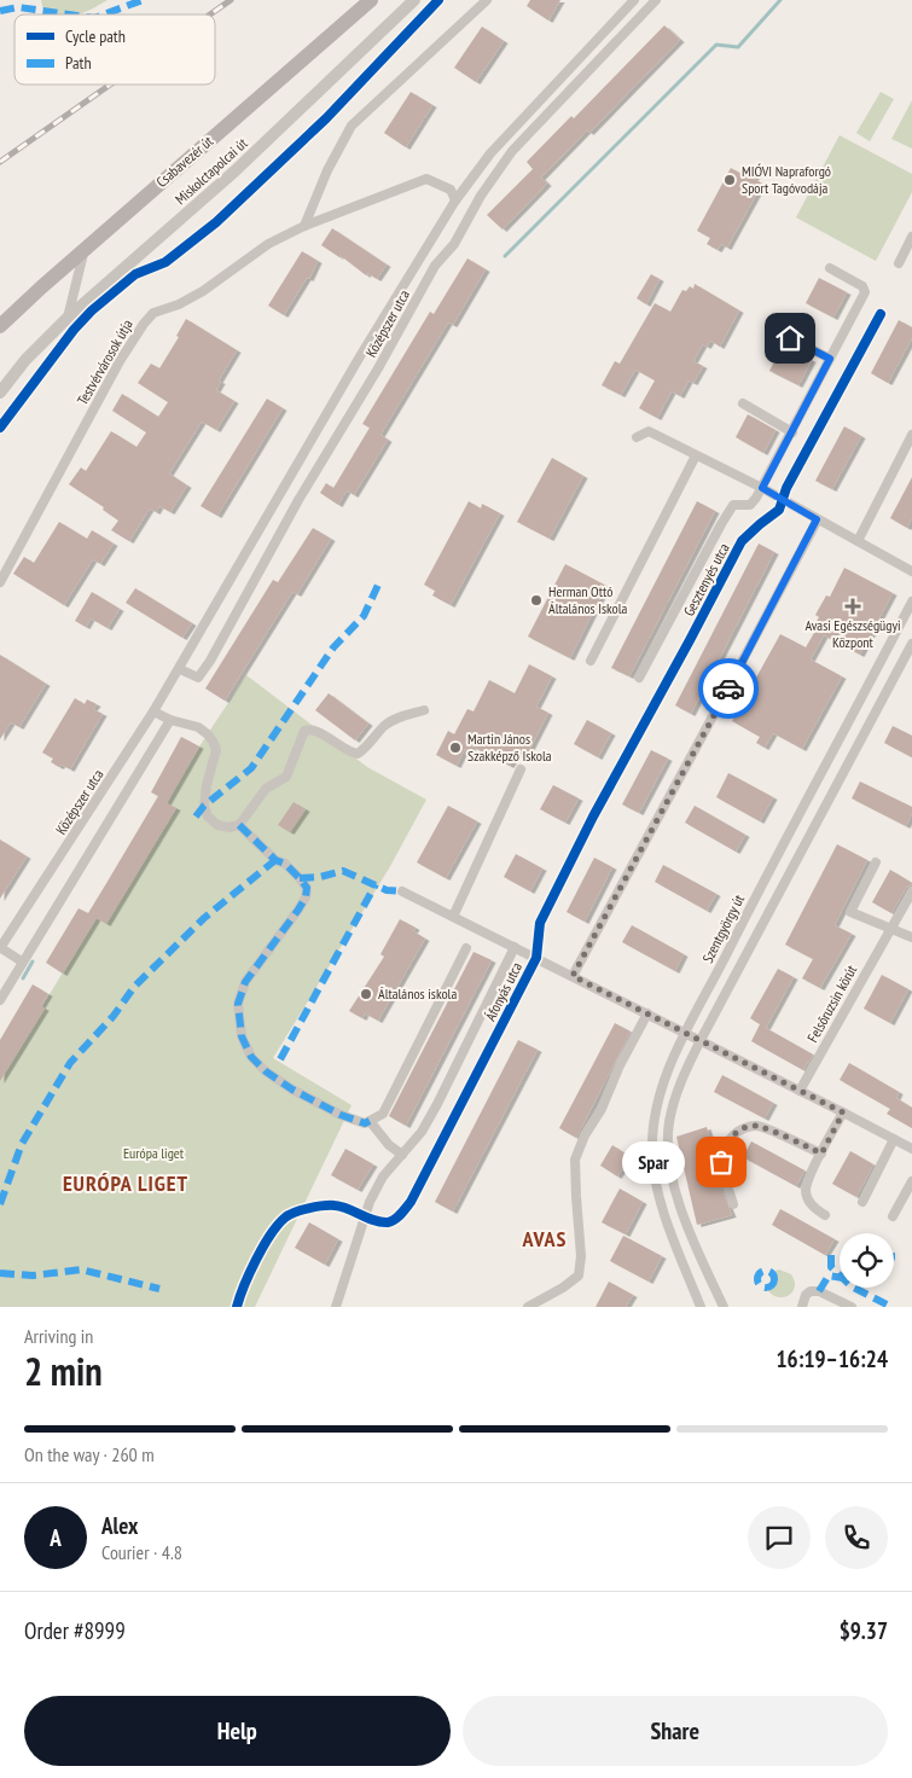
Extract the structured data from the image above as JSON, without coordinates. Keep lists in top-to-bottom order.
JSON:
{
  "streets": {
    "main road": ["Csabavezér út"],
    "street": [
      "Miskolctapolcai út",
      "Középszer utca",
      "Testvérvárosok útja",
      "Gesztenyés utca",
      "Szentgyörgy út",
      "Áfonyás utca",
      "Felsőruzsin körút"
    ]
  },
  "crossings": [
    ["Középszer utca", "Testvérvárosok útja"],
    ["Gesztenyés utca", "Áfonyás utca"],
    ["Szentgyörgy út", "Áfonyás utca"]
  ],
  "districts": ["EURÓPA LIGET", "AVAS"],
  "parks": ["Európa liget"],
  "places": {
    "other": [
      "MIÓVI Napraforgó Sport Tagóvodája",
      "Herman Ottó Általános Iskola",
      "Martin János Szakképző Iskola",
      "Általános iskola",
      "Spar"
    ],
    "health": ["Avasi Egészségügyi Központ"]
  },
  "legend": ["Cycle path", "Path"],
  "page": {
    "bubble": "Spar",
    "heading": ["2 min", "Arriving in", "16:19–16:24"],
    "panel": [
      "Alex",
      "Courier · 4.8",
      "Order #8999",
      "$9.37"
    ],
    "bar": "On the way · 260 m",
    "round": "A",
    "buttons": ["Help", "Share"]
  }
}
